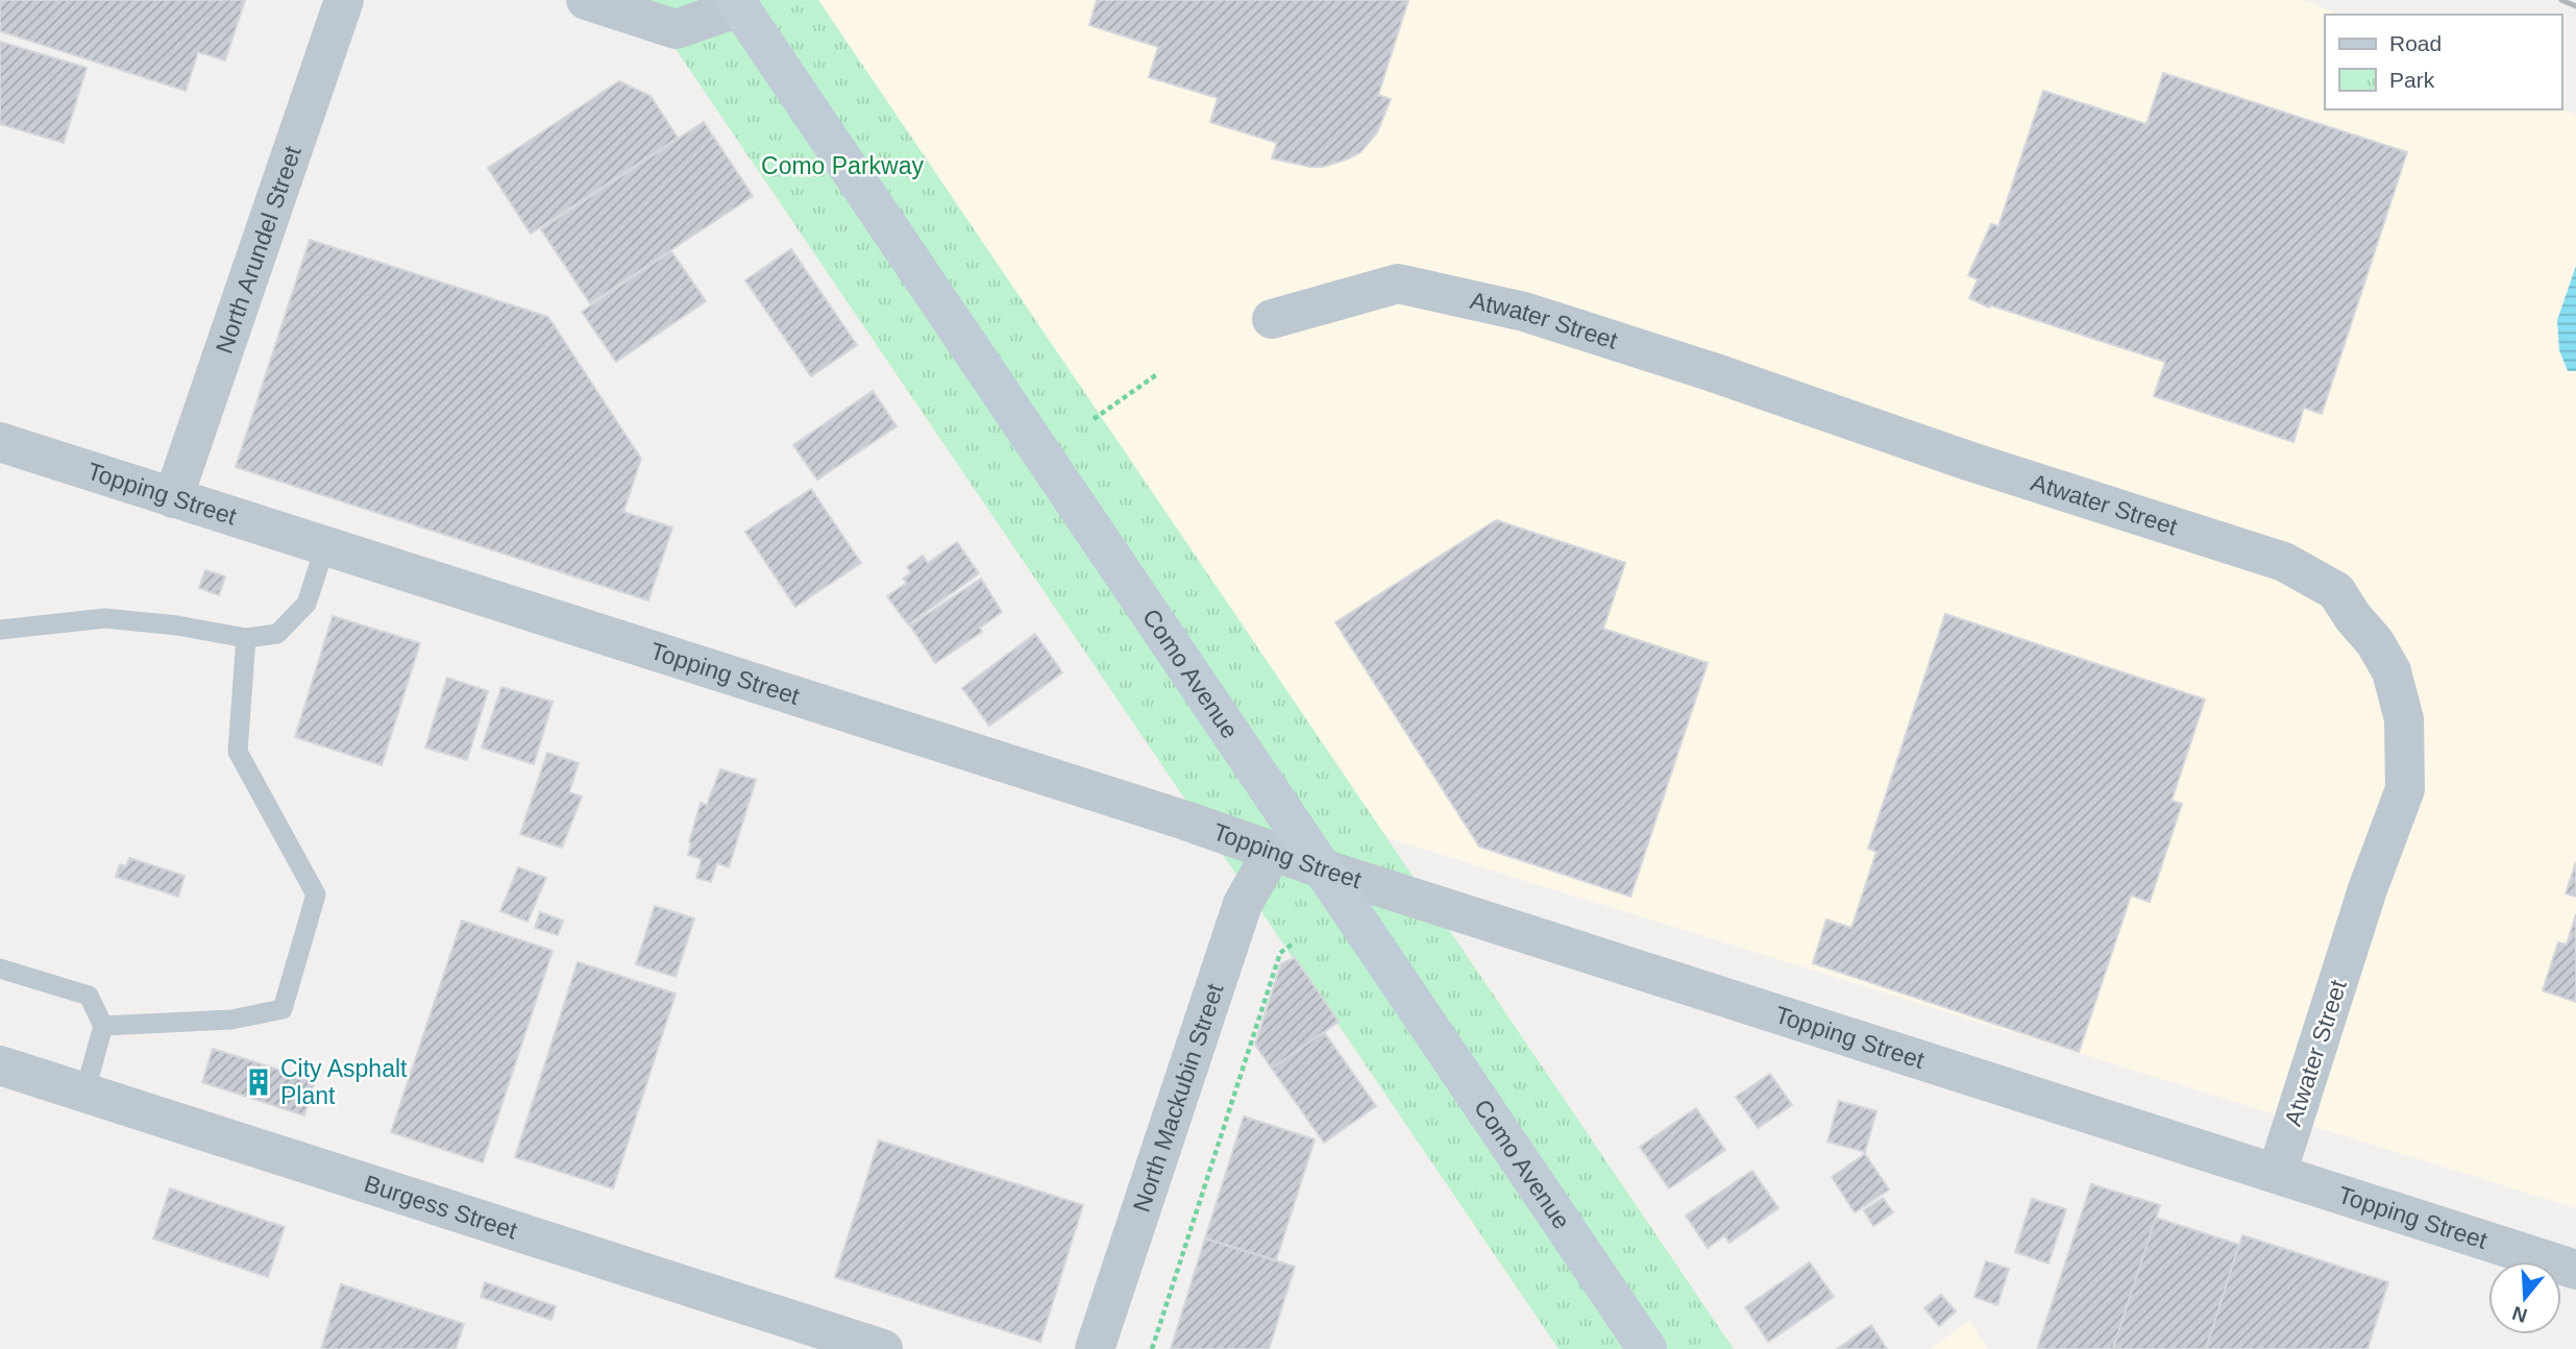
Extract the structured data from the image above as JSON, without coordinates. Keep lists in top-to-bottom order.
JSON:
{
  "streets": {
    "main road": ["Como Avenue"],
    "street": [
      "North Arundel Street",
      "Atwater Street",
      "Topping Street",
      "North Mackubin Street",
      "Burgess Street"
    ]
  },
  "crossings": [
    ["North Arundel Street", "Topping Street"],
    ["Atwater Street", "Topping Street"],
    ["Topping Street", "Como Avenue"],
    ["Topping Street", "North Mackubin Street"]
  ],
  "parks": ["Como Parkway"],
  "places": {
    "building": ["City Asphalt Plant"]
  },
  "legend": ["Road", "Park"],
  "north": "bottom"
}
